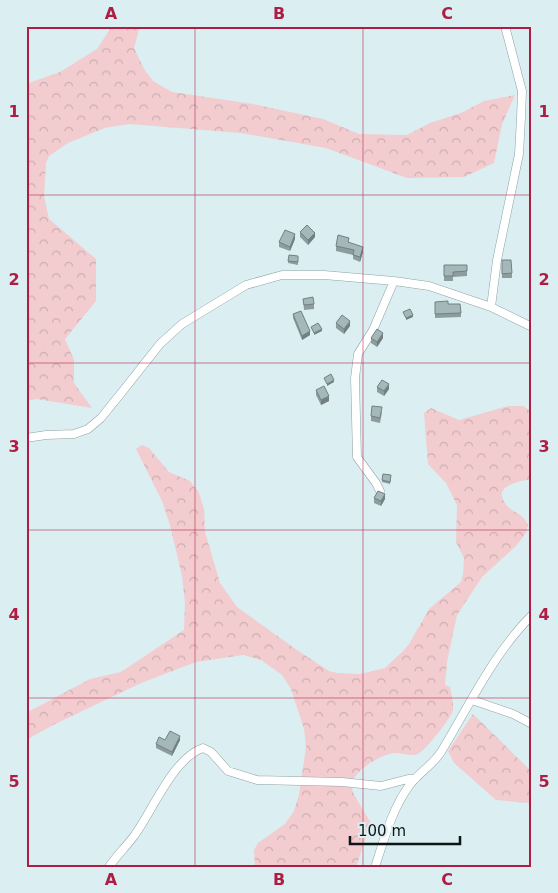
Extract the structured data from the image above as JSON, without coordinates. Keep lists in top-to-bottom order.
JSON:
{
  "scale_bar": "100 m",
  "grid": {
    "columns": ["A", "B", "C"],
    "rows": [
      "1",
      "2",
      "3",
      "4",
      "5"
    ]
  }
}
